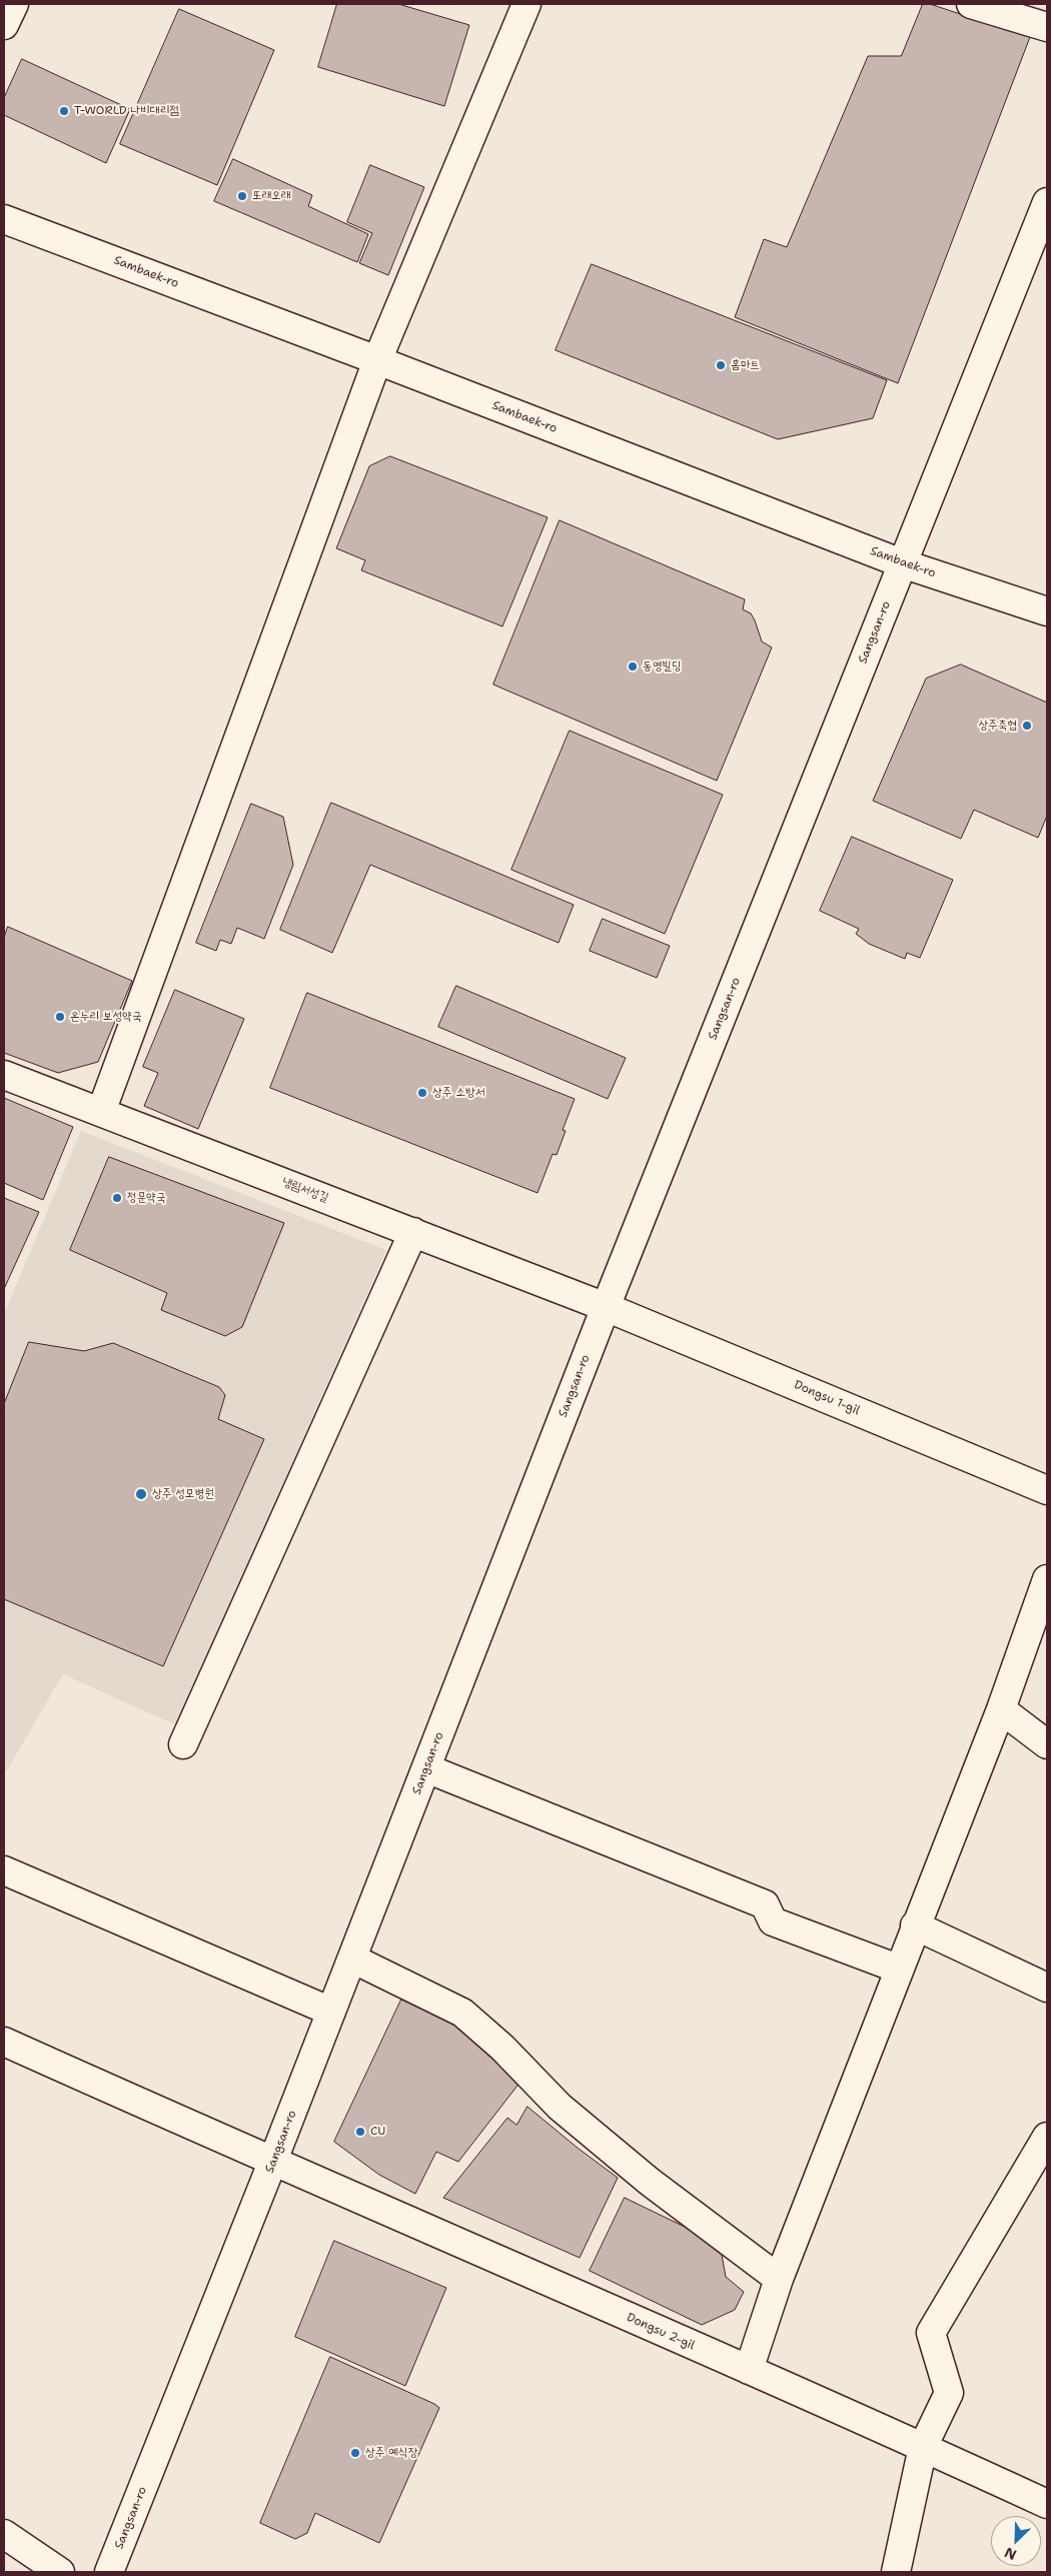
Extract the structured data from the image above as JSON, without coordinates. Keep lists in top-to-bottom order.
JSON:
{
  "streets": {
    "street": [
      "Sambaek-ro",
      "Sangsan-ro",
      "냉림서성길",
      "Dongsu 1-gil",
      "Dongsu 2-gil"
    ]
  },
  "crossings": [
    ["Sambaek-ro", "Sangsan-ro"],
    ["Sangsan-ro", "냉림서성길"],
    ["Sangsan-ro", "Dongsu 1-gil"],
    ["Sangsan-ro", "Dongsu 2-gil"],
    ["냉림서성길", "Dongsu 1-gil"]
  ],
  "places": [
    "T-WORLD 나비대리점",
    "또래오래",
    "홈마트",
    "동영빌딩",
    "상주축협",
    "온누리 보성약국",
    "상주 소방서",
    "정문약국",
    "상주 성모병원",
    "CU",
    "상주 예식장"
  ],
  "north": "bottom left"
}
